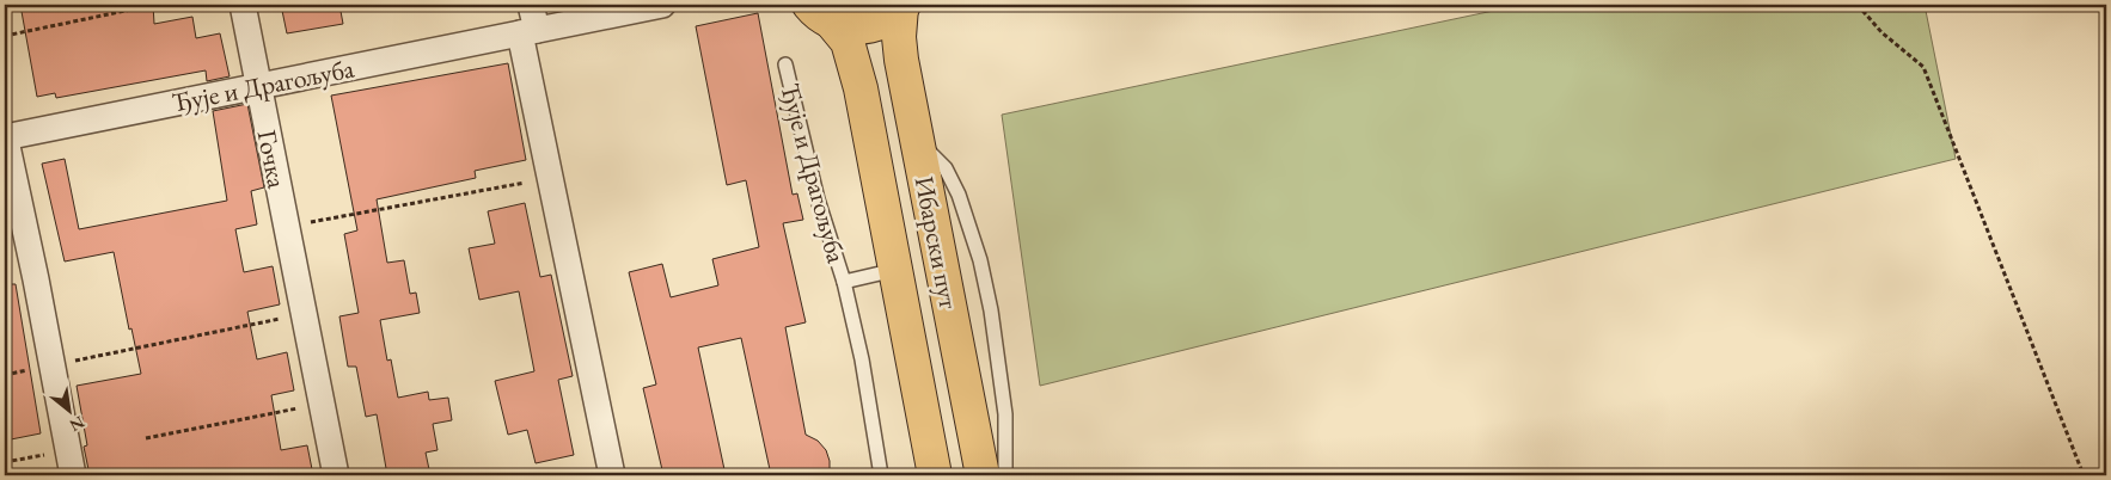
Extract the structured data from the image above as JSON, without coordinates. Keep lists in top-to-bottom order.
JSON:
{
  "streets": {
    "main road": ["Ибарски пут"],
    "street": ["Ђује и Драгољуба", "Гочка"]
  },
  "crossings": [
    ["Ђује и Драгољуба", "Гочка"],
    ["Ђује и Драгољуба", "Ибарски пут"]
  ],
  "north": "bottom right"
}
